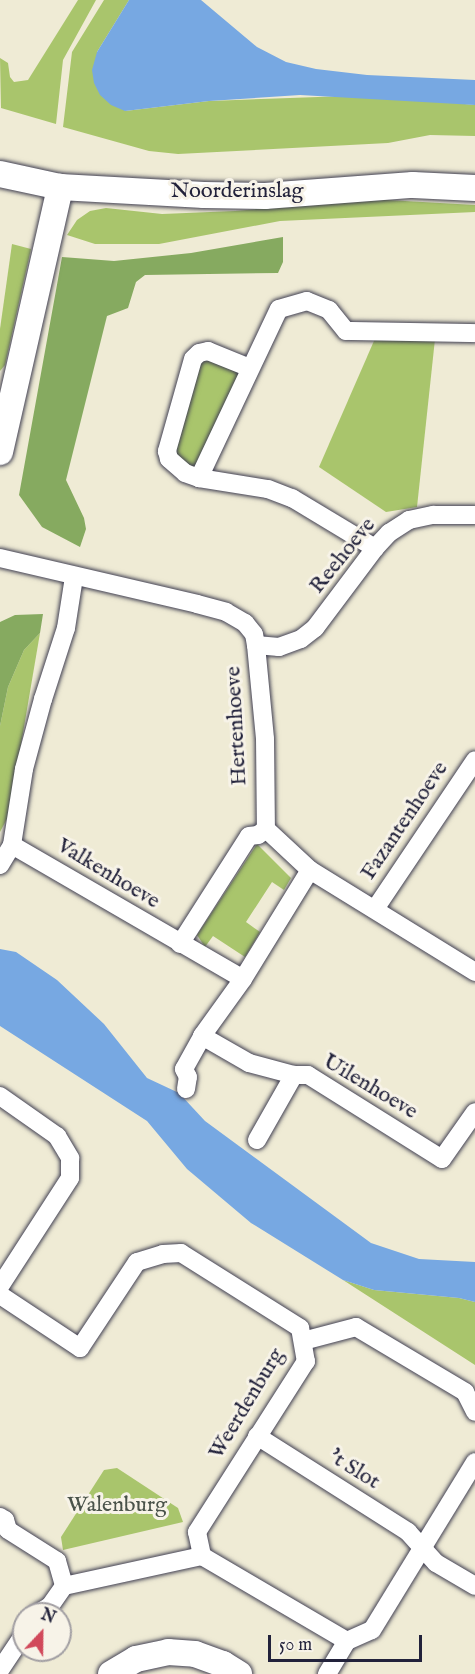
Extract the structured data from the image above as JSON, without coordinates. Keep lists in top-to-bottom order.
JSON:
{
  "streets": {
    "main road": ["Noorderinslag"],
    "street": [
      "Reehoeve",
      "Hertenhoeve",
      "Fazantenhoeve",
      "Valkenhoeve",
      "Uilenhoeve",
      "Weerdenburg",
      "'t Slot"
    ]
  },
  "crossings": [
    ["Reehoeve", "Hertenhoeve"],
    ["Weerdenburg", "'t Slot"]
  ],
  "parks": ["Walenburg"],
  "scale_bar": "50 m",
  "north": "top"
}
